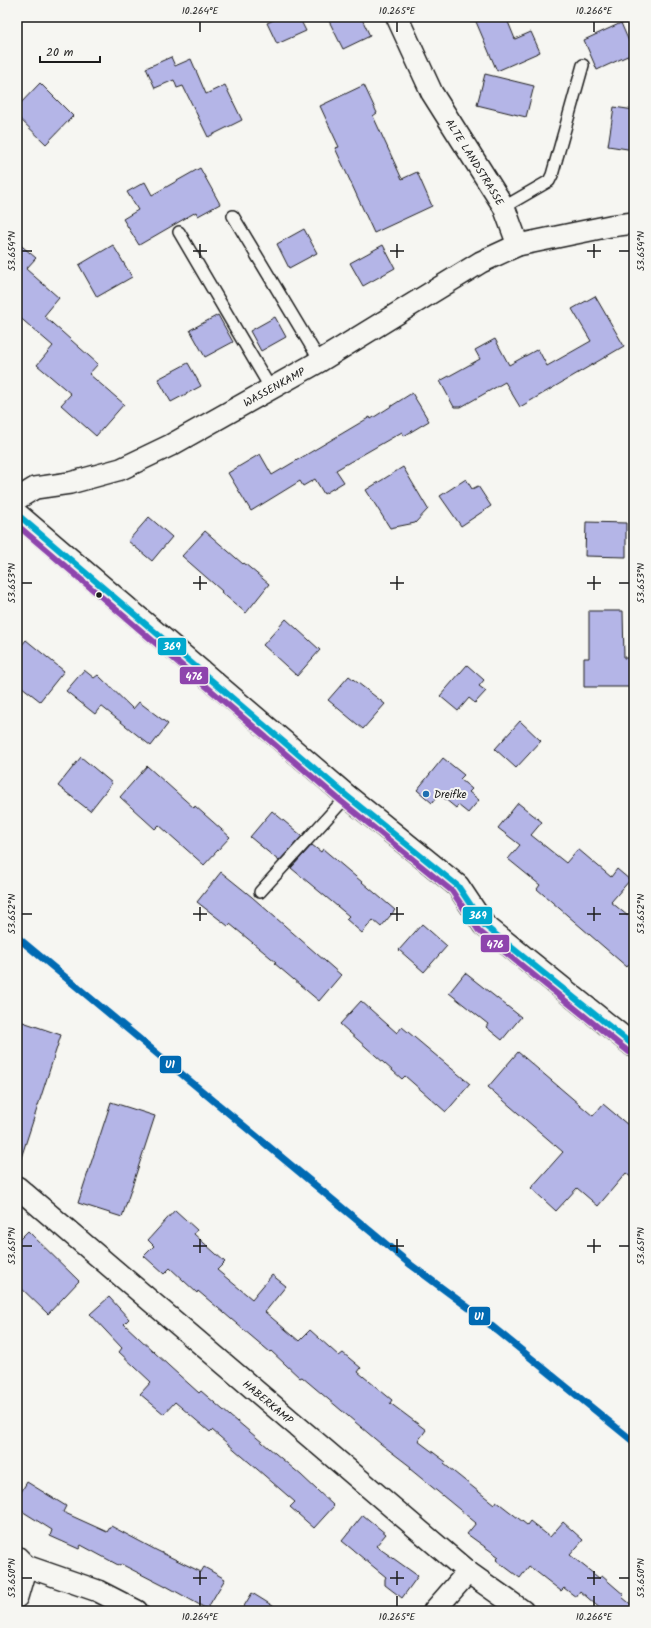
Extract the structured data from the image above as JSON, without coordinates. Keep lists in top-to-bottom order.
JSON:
{
  "streets": {
    "street": ["ALTE LANDSTRASSE", "WASSENKAMP", "HABERKAMP"]
  },
  "crossings": [
    ["ALTE LANDSTRASSE", "WASSENKAMP"]
  ],
  "places": ["Dreifke"],
  "lines": ["transit line 369", "transit line 476", "transit line U1"],
  "scale_bar": "20 m",
  "coordinates": [
    "10.264°E",
    "10.265°E",
    "10.266°E",
    "53.654°N",
    "53.653°N",
    "53.652°N",
    "53.651°N",
    "53.650°N"
  ]
}
